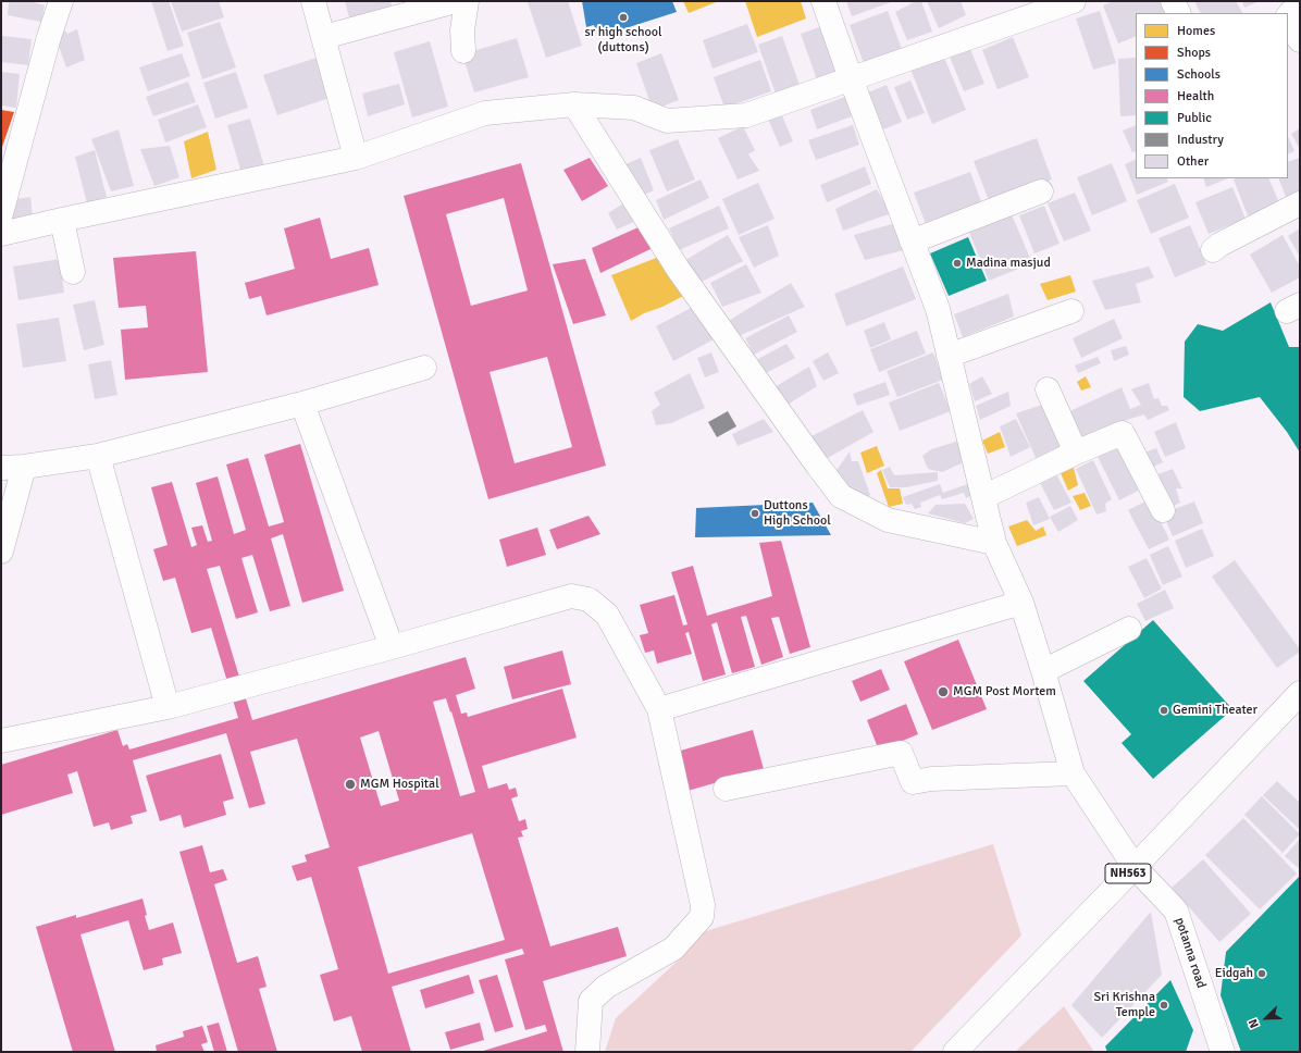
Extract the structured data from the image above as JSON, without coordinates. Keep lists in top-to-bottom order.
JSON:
{
  "streets": {
    "main road": ["NH563", "potanna road"]
  },
  "crossings": [
    ["NH563", "potanna road"]
  ],
  "places": [
    "sr high school (duttons)",
    "Madina masjud",
    "Duttons High School",
    "MGM Post Mortem",
    "Gemini Theater",
    "MGM Hospital",
    "Eidgah",
    "Sri Krishna Temple"
  ],
  "legend": [
    "Homes",
    "Shops",
    "Schools",
    "Health",
    "Public",
    "Industry",
    "Other"
  ],
  "north": "bottom left"
}
